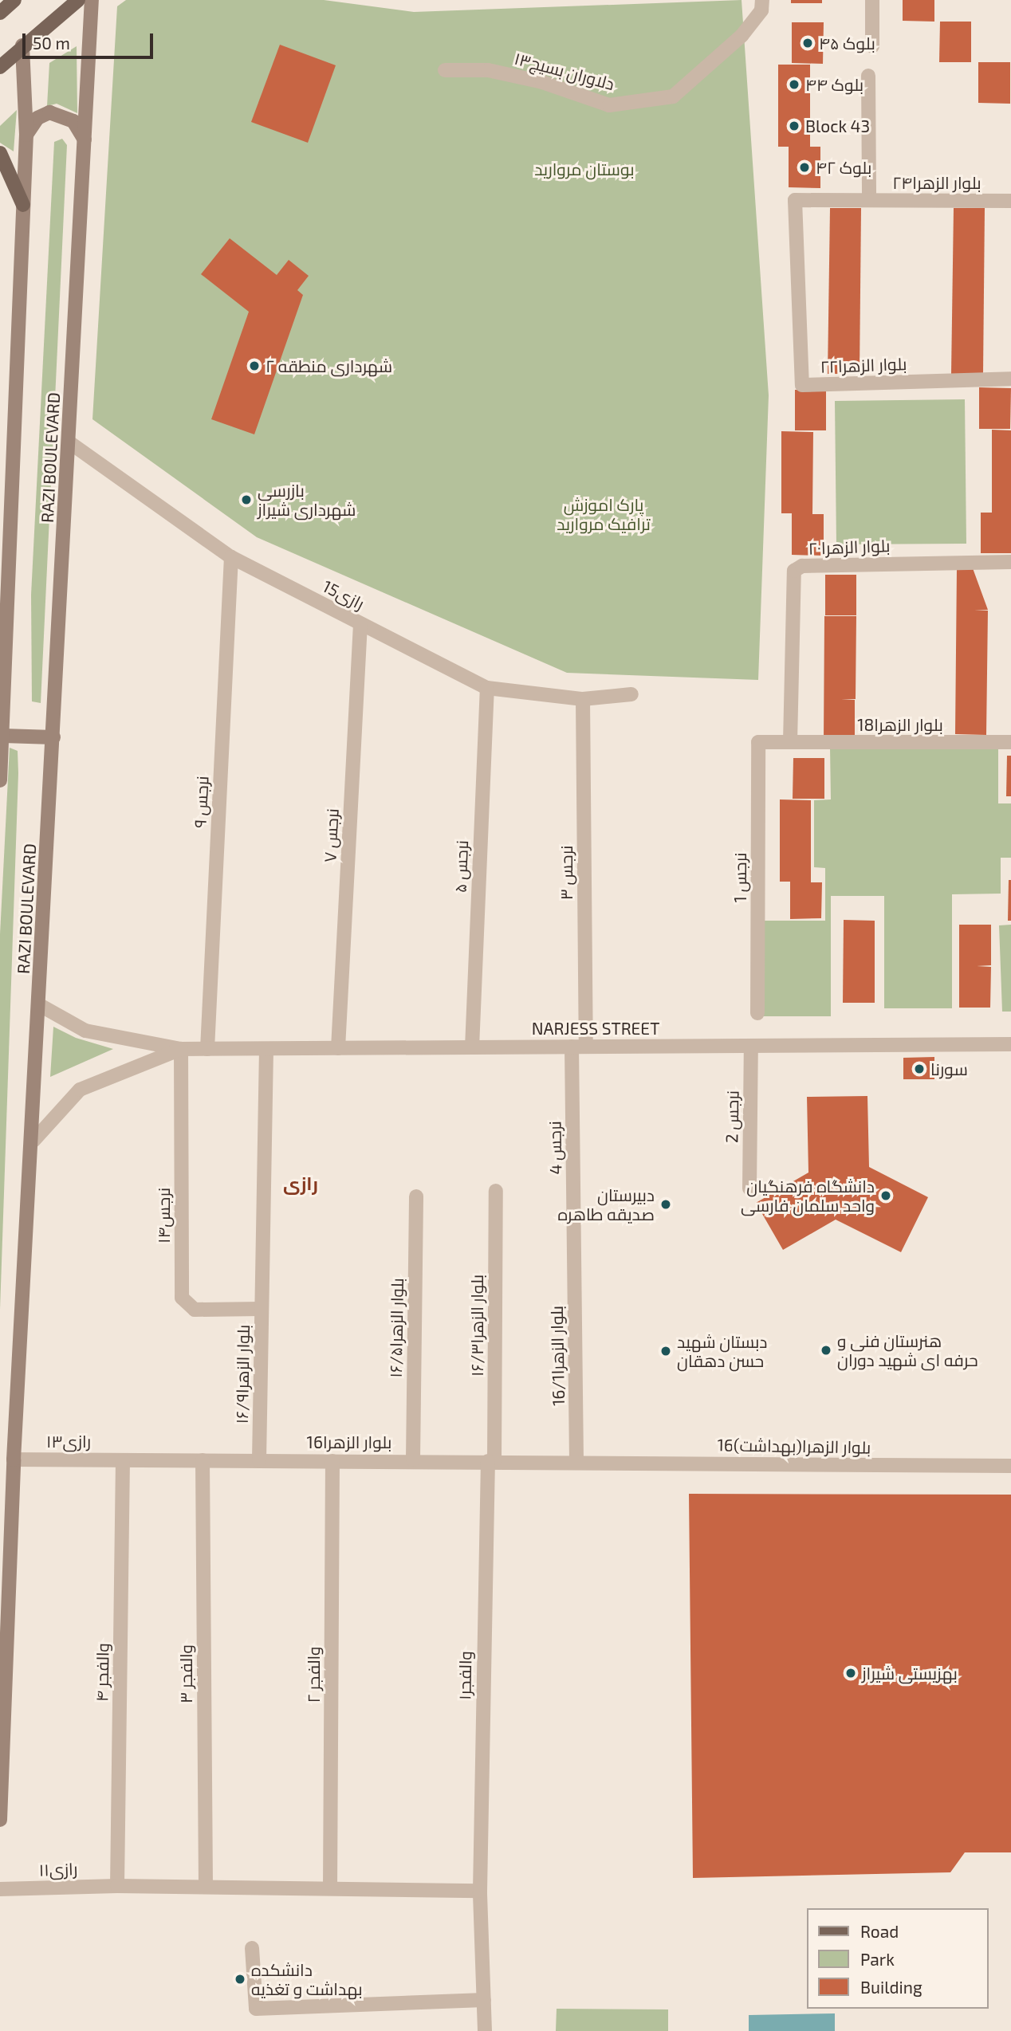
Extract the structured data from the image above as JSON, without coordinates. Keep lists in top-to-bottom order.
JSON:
{
  "streets": {
    "main road": ["RAZI BOULEVARD"],
    "street": [
      "دلاوران بسیج۱۳",
      "بلوار الزهرا۲۴",
      "بلوار الزهرا۲۲",
      "بلوار الزهرا۲۰",
      "15رازی",
      "18بلوار الزهرا",
      "نرجس ۹",
      "نرجس ۷",
      "نرجس ۵",
      "نرجس ۳",
      "1 نرجس",
      "NARJESS STREET",
      "2 نرجس",
      "4 نرجس",
      "نرجس۱۴",
      "بلوار الزهرا۱۶/۳",
      "بلوار الزهرا۱۶/۵",
      "بلوار الزهرا16/1",
      "بلوار الزهرا۱۶/۹",
      "رازی۱۳",
      "16بلوار الزهرا",
      "16بلوار الزهرا(بهداشت)",
      "والفجر ۴",
      "والفجر ۳",
      "والفجر ۲",
      "والفجر۱",
      "رازی۱۱"
    ]
  },
  "crossings": [
    ["بلوار الزهرا۲۴", "بلوار الزهرا۲۲"],
    ["RAZI BOULEVARD", "15رازی"],
    ["RAZI BOULEVARD", "رازی۱۳"],
    ["بلوار الزهرا۲۰", "18بلوار الزهرا"],
    ["15رازی", "نرجس ۹"],
    ["15رازی", "نرجس ۷"],
    ["15رازی", "نرجس ۵"],
    ["15رازی", "نرجس ۳"],
    ["18بلوار الزهرا", "1 نرجس"],
    ["نرجس ۹", "NARJESS STREET"],
    ["نرجس ۷", "NARJESS STREET"],
    ["نرجس ۵", "NARJESS STREET"],
    ["نرجس ۳", "NARJESS STREET"],
    ["نرجس ۳", "4 نرجس"],
    ["NARJESS STREET", "2 نرجس"],
    ["NARJESS STREET", "4 نرجس"],
    ["NARJESS STREET", "نرجس۱۴"],
    ["NARJESS STREET", "بلوار الزهرا۱۶/۹"],
    ["4 نرجس", "بلوار الزهرا16/1"],
    ["نرجس۱۴", "بلوار الزهرا۱۶/۹"],
    ["بلوار الزهرا۱۶/۳", "16بلوار الزهرا"],
    ["بلوار الزهرا۱۶/۳", "والفجر۱"],
    ["بلوار الزهرا۱۶/۵", "16بلوار الزهرا"],
    ["بلوار الزهرا16/1", "16بلوار الزهرا"],
    ["بلوار الزهرا16/1", "16بلوار الزهرا(بهداشت)"],
    ["بلوار الزهرا۱۶/۹", "16بلوار الزهرا"],
    ["رازی۱۳", "16بلوار الزهرا"],
    ["رازی۱۳", "والفجر ۴"],
    ["16بلوار الزهرا", "16بلوار الزهرا(بهداشت)"],
    ["16بلوار الزهرا", "والفجر ۴"],
    ["16بلوار الزهرا", "والفجر ۳"],
    ["16بلوار الزهرا", "والفجر ۲"],
    ["16بلوار الزهرا", "والفجر۱"],
    ["والفجر ۴", "رازی۱۱"],
    ["والفجر ۳", "رازی۱۱"],
    ["والفجر ۲", "رازی۱۱"],
    ["والفجر۱", "رازی۱۱"]
  ],
  "districts": ["رازی"],
  "parks": ["بوستان مروارید", "پارک اموزش ترافیک مروارید"],
  "places": [
    "بلوک ۴۵",
    "بلوک ۴۴",
    "Block 43",
    "بلوک ۴۲",
    "شهرداری منطقه ۲",
    "بازرسی شهرداری شیراز",
    "سورنا",
    "دانشگاه فرهنگیان واحد سلمان فارسی",
    "دبیرستان صدیقه طاهره",
    "هنرستان فنی و حرفه ای شهید دوران",
    "دبستان شهید حسن دهقان",
    "بهزیستی شیراز",
    "دانشکده بهداشت و تغذیه"
  ],
  "legend": ["Road", "Park", "Building"],
  "scale_bar": "50 m"
}
